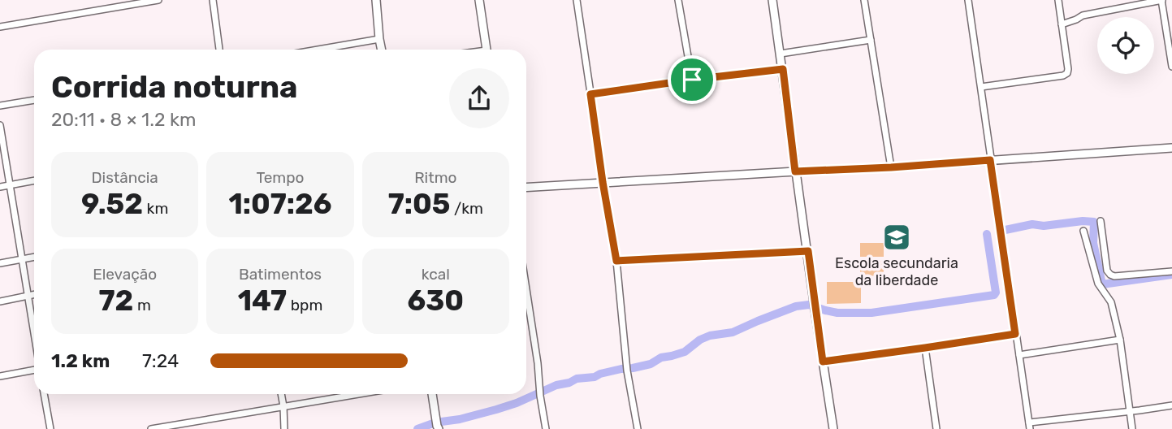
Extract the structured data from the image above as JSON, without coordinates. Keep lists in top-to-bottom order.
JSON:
{
  "places": {
    "school or university": ["Escola secundaria da liberdade"]
  },
  "page": {
    "heading": ["Corrida noturna", "20:11 · 8 × 1.2 km"],
    "stats": [
      ["Distância", "9.52 km"],
      ["Tempo", "1:07:26"],
      ["Ritmo", "7:05 /km"],
      ["Elevação", "72 m"],
      ["Batimentos", "147 bpm"],
      ["kcal", "630"]
    ],
    "list": [
      {
        "name": "1.2 km",
        "note": "7:24"
      }
    ]
  }
}
